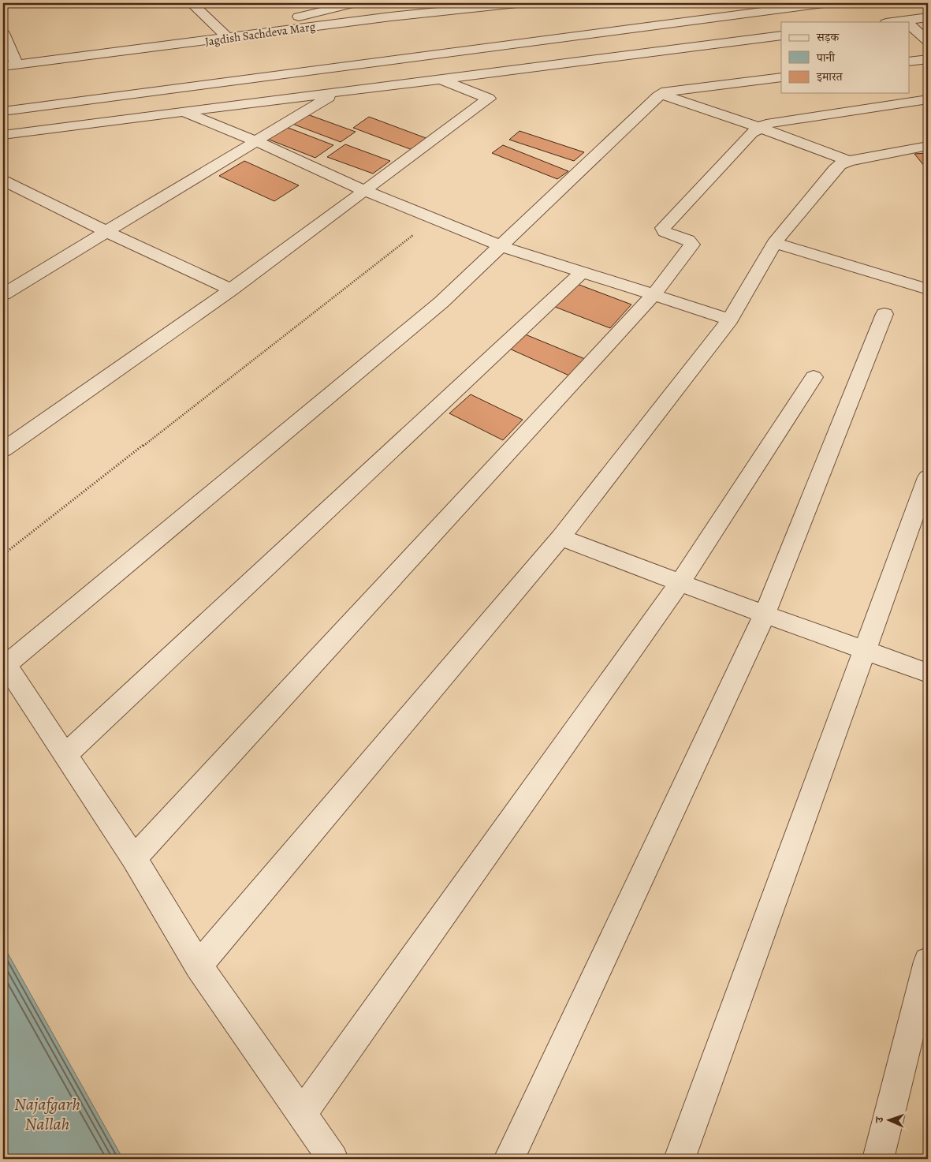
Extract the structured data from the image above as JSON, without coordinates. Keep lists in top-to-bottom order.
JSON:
{
  "streets": {
    "street": ["Jagdish Sachdeva Marg"]
  },
  "water": ["Najafgarh Nallah"],
  "legend": ["सड़क", "पानी", "इमारत"],
  "north": "left"
}
